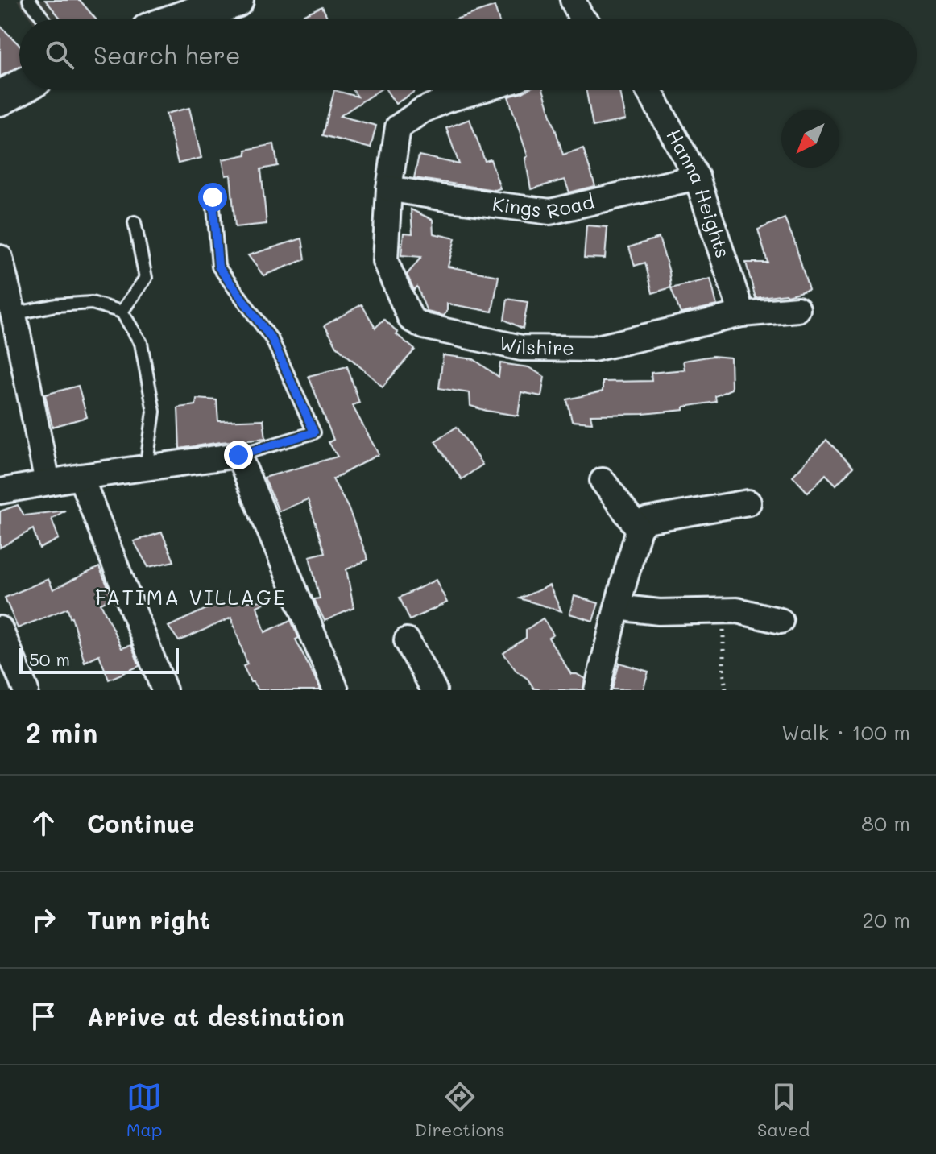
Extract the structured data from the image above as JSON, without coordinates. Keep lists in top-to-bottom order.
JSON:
{
  "streets": {
    "street": ["Hanna Heights", "Kings Road", "Wilshire"]
  },
  "crossings": [
    ["Hanna Heights", "Kings Road"],
    ["Hanna Heights", "Wilshire"],
    ["Kings Road", "Wilshire"]
  ],
  "districts": ["FATIMA VILLAGE"],
  "scale_bar": "50 m",
  "north": "bottom left",
  "page": {
    "search": "Search here",
    "scale": "50 m",
    "heading": ["2 min", "Walk · 100 m"],
    "list": [
      ["Continue", "80 m"],
      ["Turn right", "20 m"],
      "Arrive at destination"
    ],
    "nav": ["Map", "Directions", "Saved"]
  }
}
